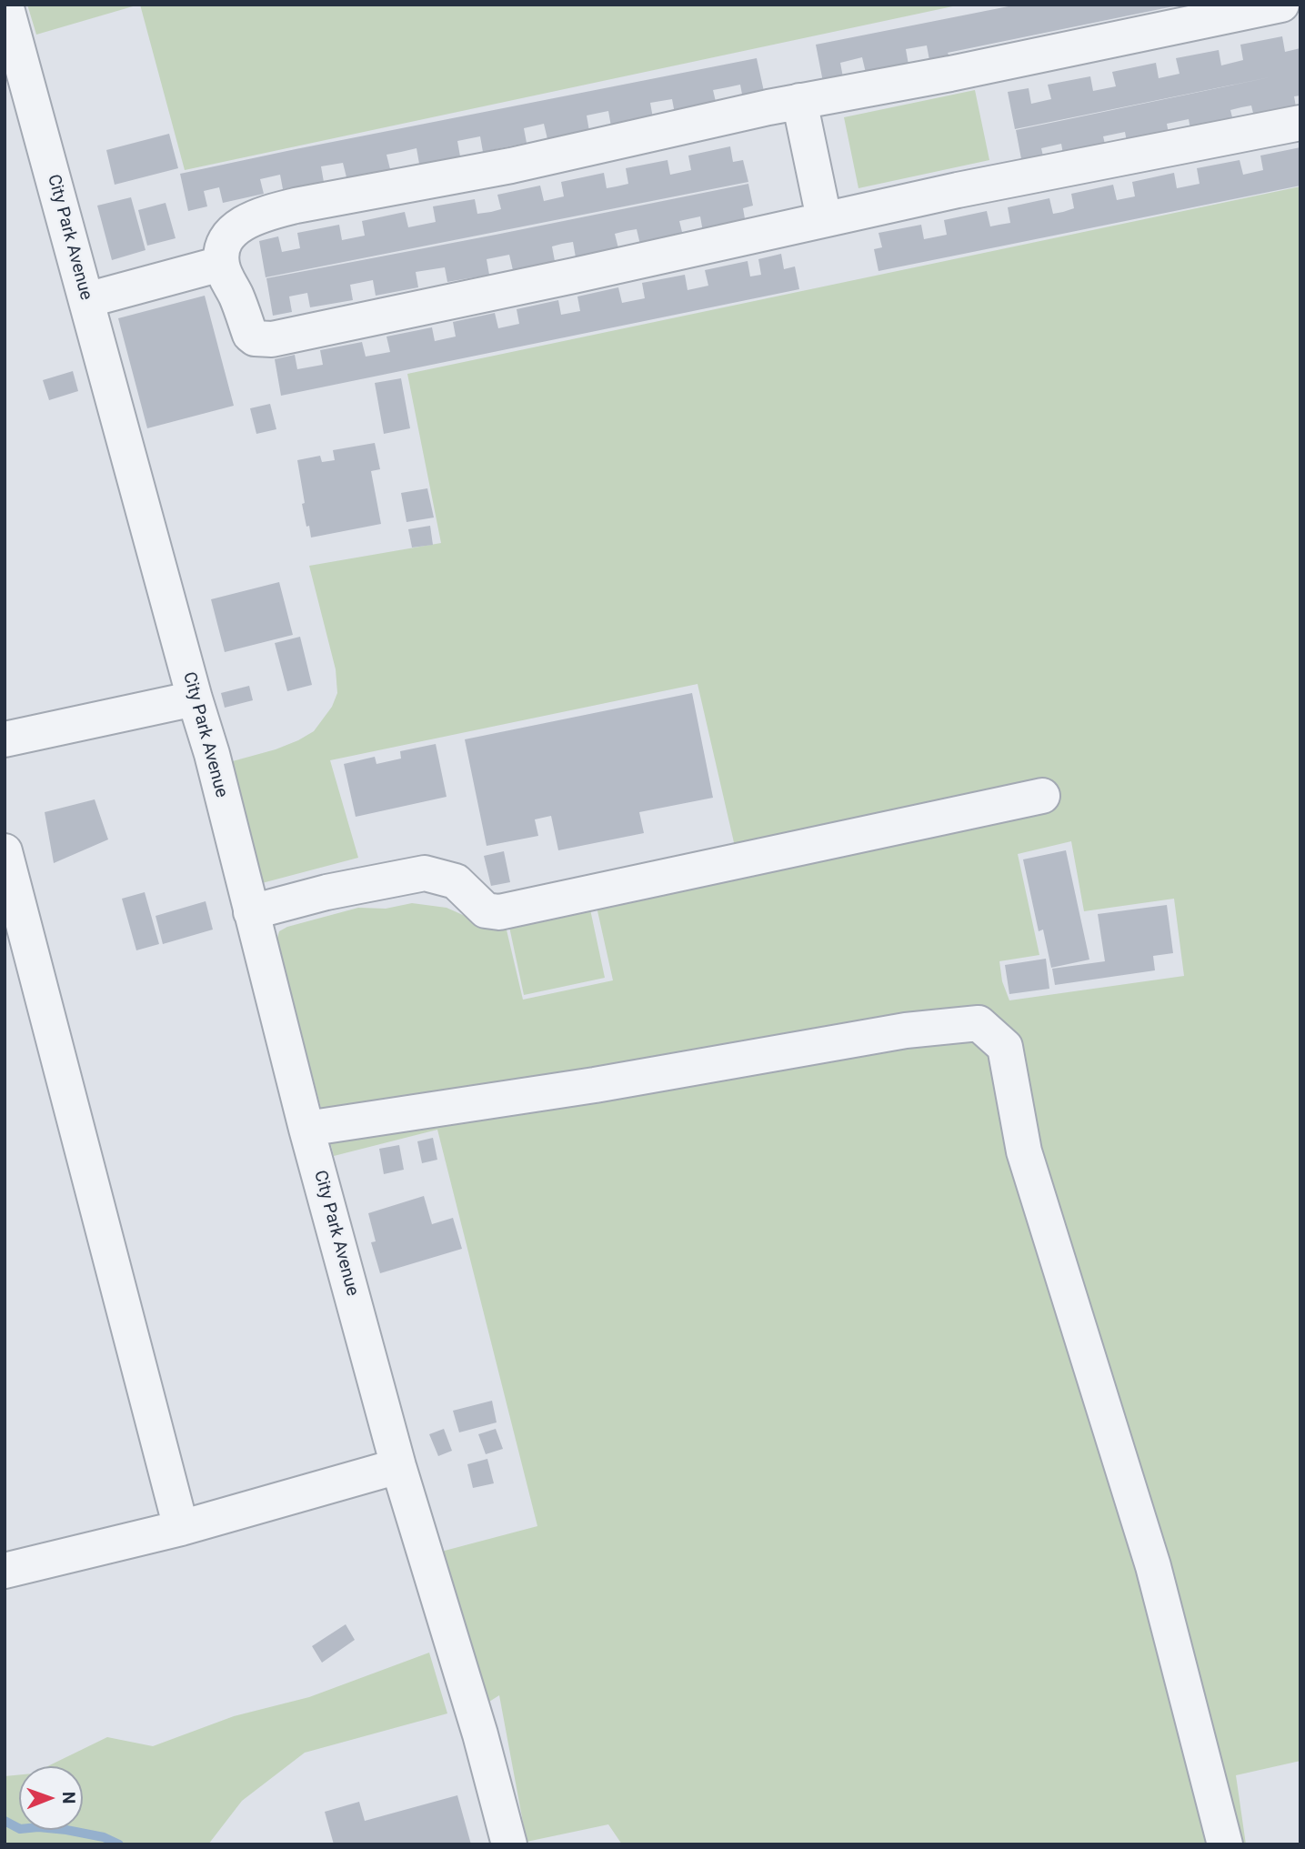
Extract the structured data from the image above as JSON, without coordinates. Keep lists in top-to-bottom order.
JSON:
{
  "streets": {
    "street": ["City Park Avenue"]
  },
  "north": "right"
}
